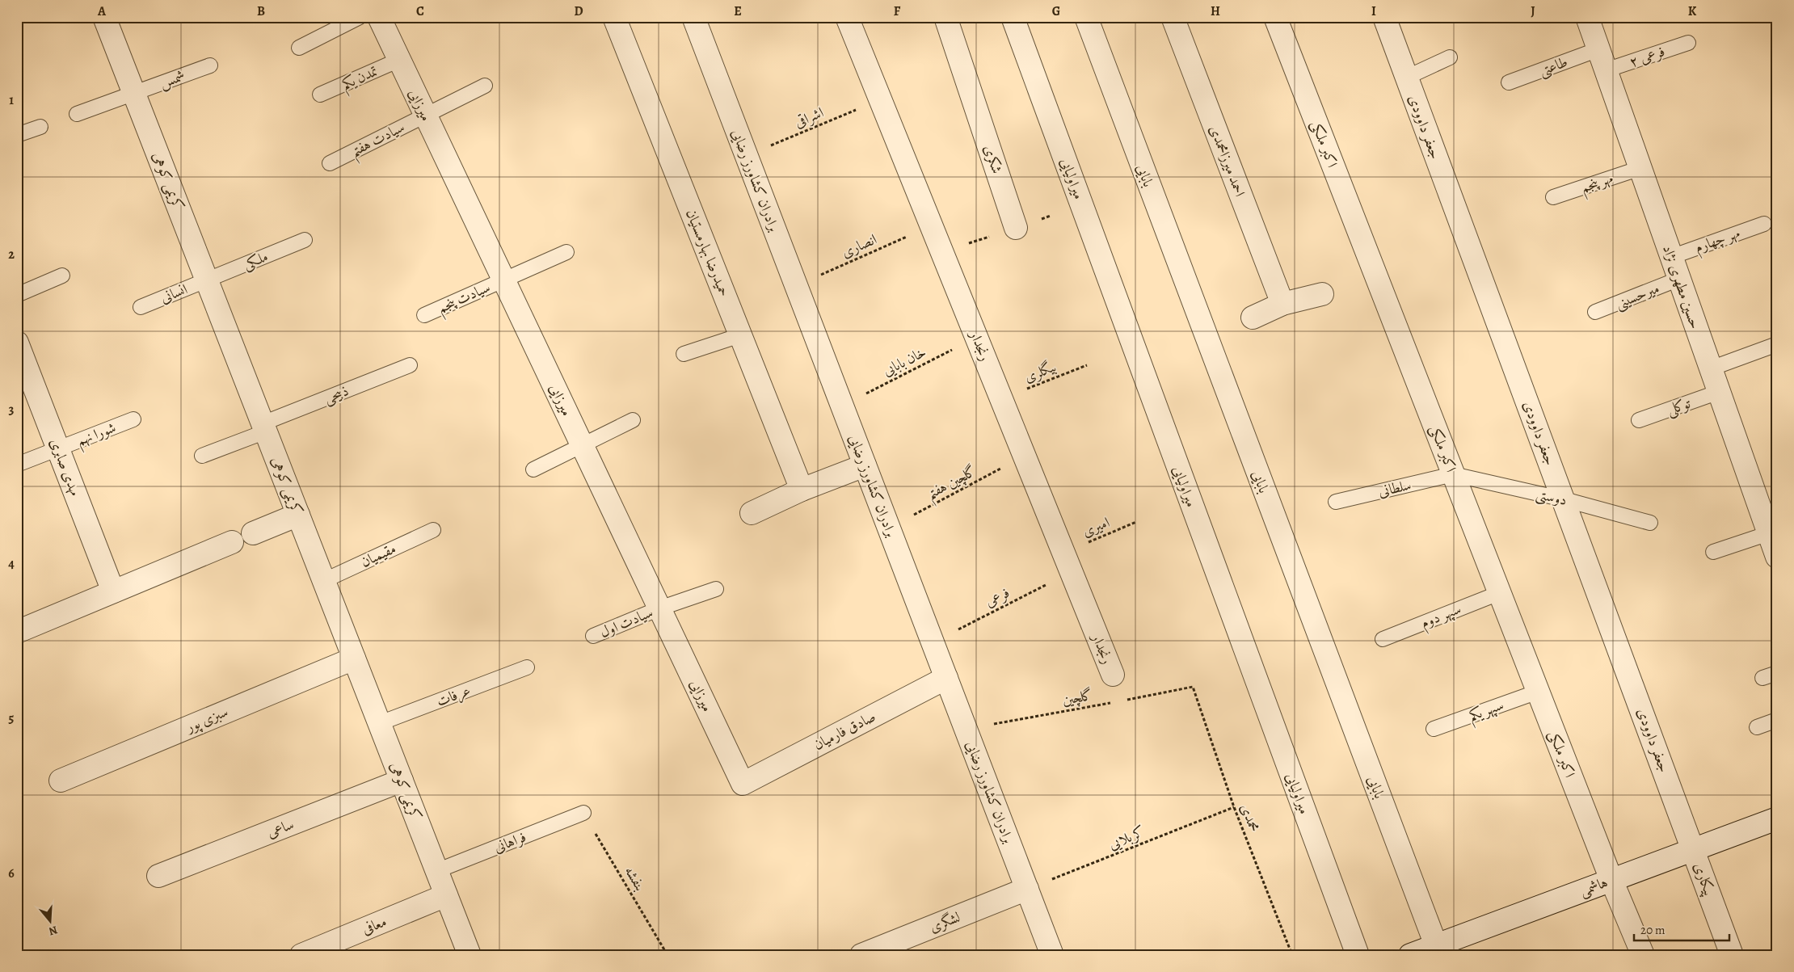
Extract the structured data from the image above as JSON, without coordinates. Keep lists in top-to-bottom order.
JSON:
{
  "streets": {
    "street": [
      "میرزایی",
      "جعفر داوودی",
      "اکبر ملکی",
      "شکری",
      "احمد میرزامحمدی",
      "بابایی",
      "میراولیایی",
      "برادران کشاورز رضایی",
      "کریمی کوهی",
      "حمیدرضا بهارمستیان",
      "حسین مطهری نژاد",
      "رنجدار",
      "مهدی صابری",
      "سبزی پور",
      "صادق فارمیان",
      "ساعی",
      "پیکاری",
      "هاشمی",
      "لشگری",
      "معافی"
    ],
    "lane": [
      "فرعی ۲",
      "طاعتی",
      "تمدن یکم",
      "شمس",
      "سیادت هفتم",
      "مهر پنجم",
      "مهر چهارم",
      "ملکی",
      "انسانی",
      "میرحسینی",
      "سیادت پنجم",
      "ذبیحی",
      "توکلی",
      "شورا نهم",
      "سلطانی",
      "دوستی",
      "مقیمیان",
      "سپهر دوم",
      "سیادت اول",
      "عرفات",
      "سپهر یکم",
      "فراهانی"
    ],
    "path": [
      "اشراقی",
      "انصاری",
      "خان بابایی",
      "بیگلری",
      "گلچین هفتم",
      "امیری",
      "فرعی",
      "گلچین",
      "محمدی",
      "کربلایی",
      "بنفشه"
    ]
  },
  "crossings": [
    ["فرعی ۲", "حسین مطهری نژاد"],
    ["طاعتی", "حسین مطهری نژاد"],
    ["تمدن یکم", "میرزایی"],
    ["شمس", "کریمی کوهی"],
    ["میرزایی", "سیادت هفتم"],
    ["میرزایی", "سیادت پنجم"],
    ["میرزایی", "سیادت اول"],
    ["میرزایی", "صادق فارمیان"],
    ["اشراقی", "برادران کشاورز رضایی"],
    ["اشراقی", "رنجدار"],
    ["جعفر داوودی", "دوستی"],
    ["جعفر داوودی", "پیکاری"],
    ["جعفر داوودی", "هاشمی"],
    ["اکبر ملکی", "سلطانی"],
    ["اکبر ملکی", "دوستی"],
    ["اکبر ملکی", "سپهر دوم"],
    ["اکبر ملکی", "سپهر یکم"],
    ["اکبر ملکی", "هاشمی"],
    ["بابایی", "هاشمی"],
    ["برادران کشاورز رضایی", "انصاری"],
    ["برادران کشاورز رضایی", "خان بابایی"],
    ["برادران کشاورز رضایی", "گلچین هفتم"],
    ["برادران کشاورز رضایی", "فرعی"],
    ["برادران کشاورز رضایی", "گلچین"],
    ["برادران کشاورز رضایی", "صادق فارمیان"],
    ["برادران کشاورز رضایی", "کربلایی"],
    ["برادران کشاورز رضایی", "لشگری"],
    ["کریمی کوهی", "ملکی"],
    ["کریمی کوهی", "انسانی"],
    ["کریمی کوهی", "ذبیحی"],
    ["کریمی کوهی", "مقیمیان"],
    ["کریمی کوهی", "عرفات"],
    ["کریمی کوهی", "سبزی پور"],
    ["کریمی کوهی", "ساعی"],
    ["کریمی کوهی", "فراهانی"],
    ["کریمی کوهی", "معافی"],
    ["مهر پنجم", "حسین مطهری نژاد"],
    ["مهر چهارم", "حسین مطهری نژاد"],
    ["انصاری", "رنجدار"],
    ["ملکی", "انسانی"],
    ["حسین مطهری نژاد", "میرحسینی"],
    ["حسین مطهری نژاد", "توکلی"],
    ["رنجدار", "خان بابایی"],
    ["رنجدار", "بیگلری"],
    ["رنجدار", "گلچین هفتم"],
    ["رنجدار", "امیری"],
    ["رنجدار", "فرعی"],
    ["شورا نهم", "مهدی صابری"],
    ["سلطانی", "دوستی"],
    ["محمدی", "کربلایی"],
    ["کربلایی", "لشگری"],
    ["فراهانی", "بنفشه"],
    ["پیکاری", "هاشمی"]
  ],
  "scale_bar": "20 m",
  "north": "bottom",
  "grid": {
    "columns": [
      "A",
      "B",
      "C",
      "D",
      "E",
      "F",
      "G",
      "H",
      "I",
      "J",
      "K"
    ],
    "rows": [
      "1",
      "2",
      "3",
      "4",
      "5",
      "6"
    ]
  }
}
